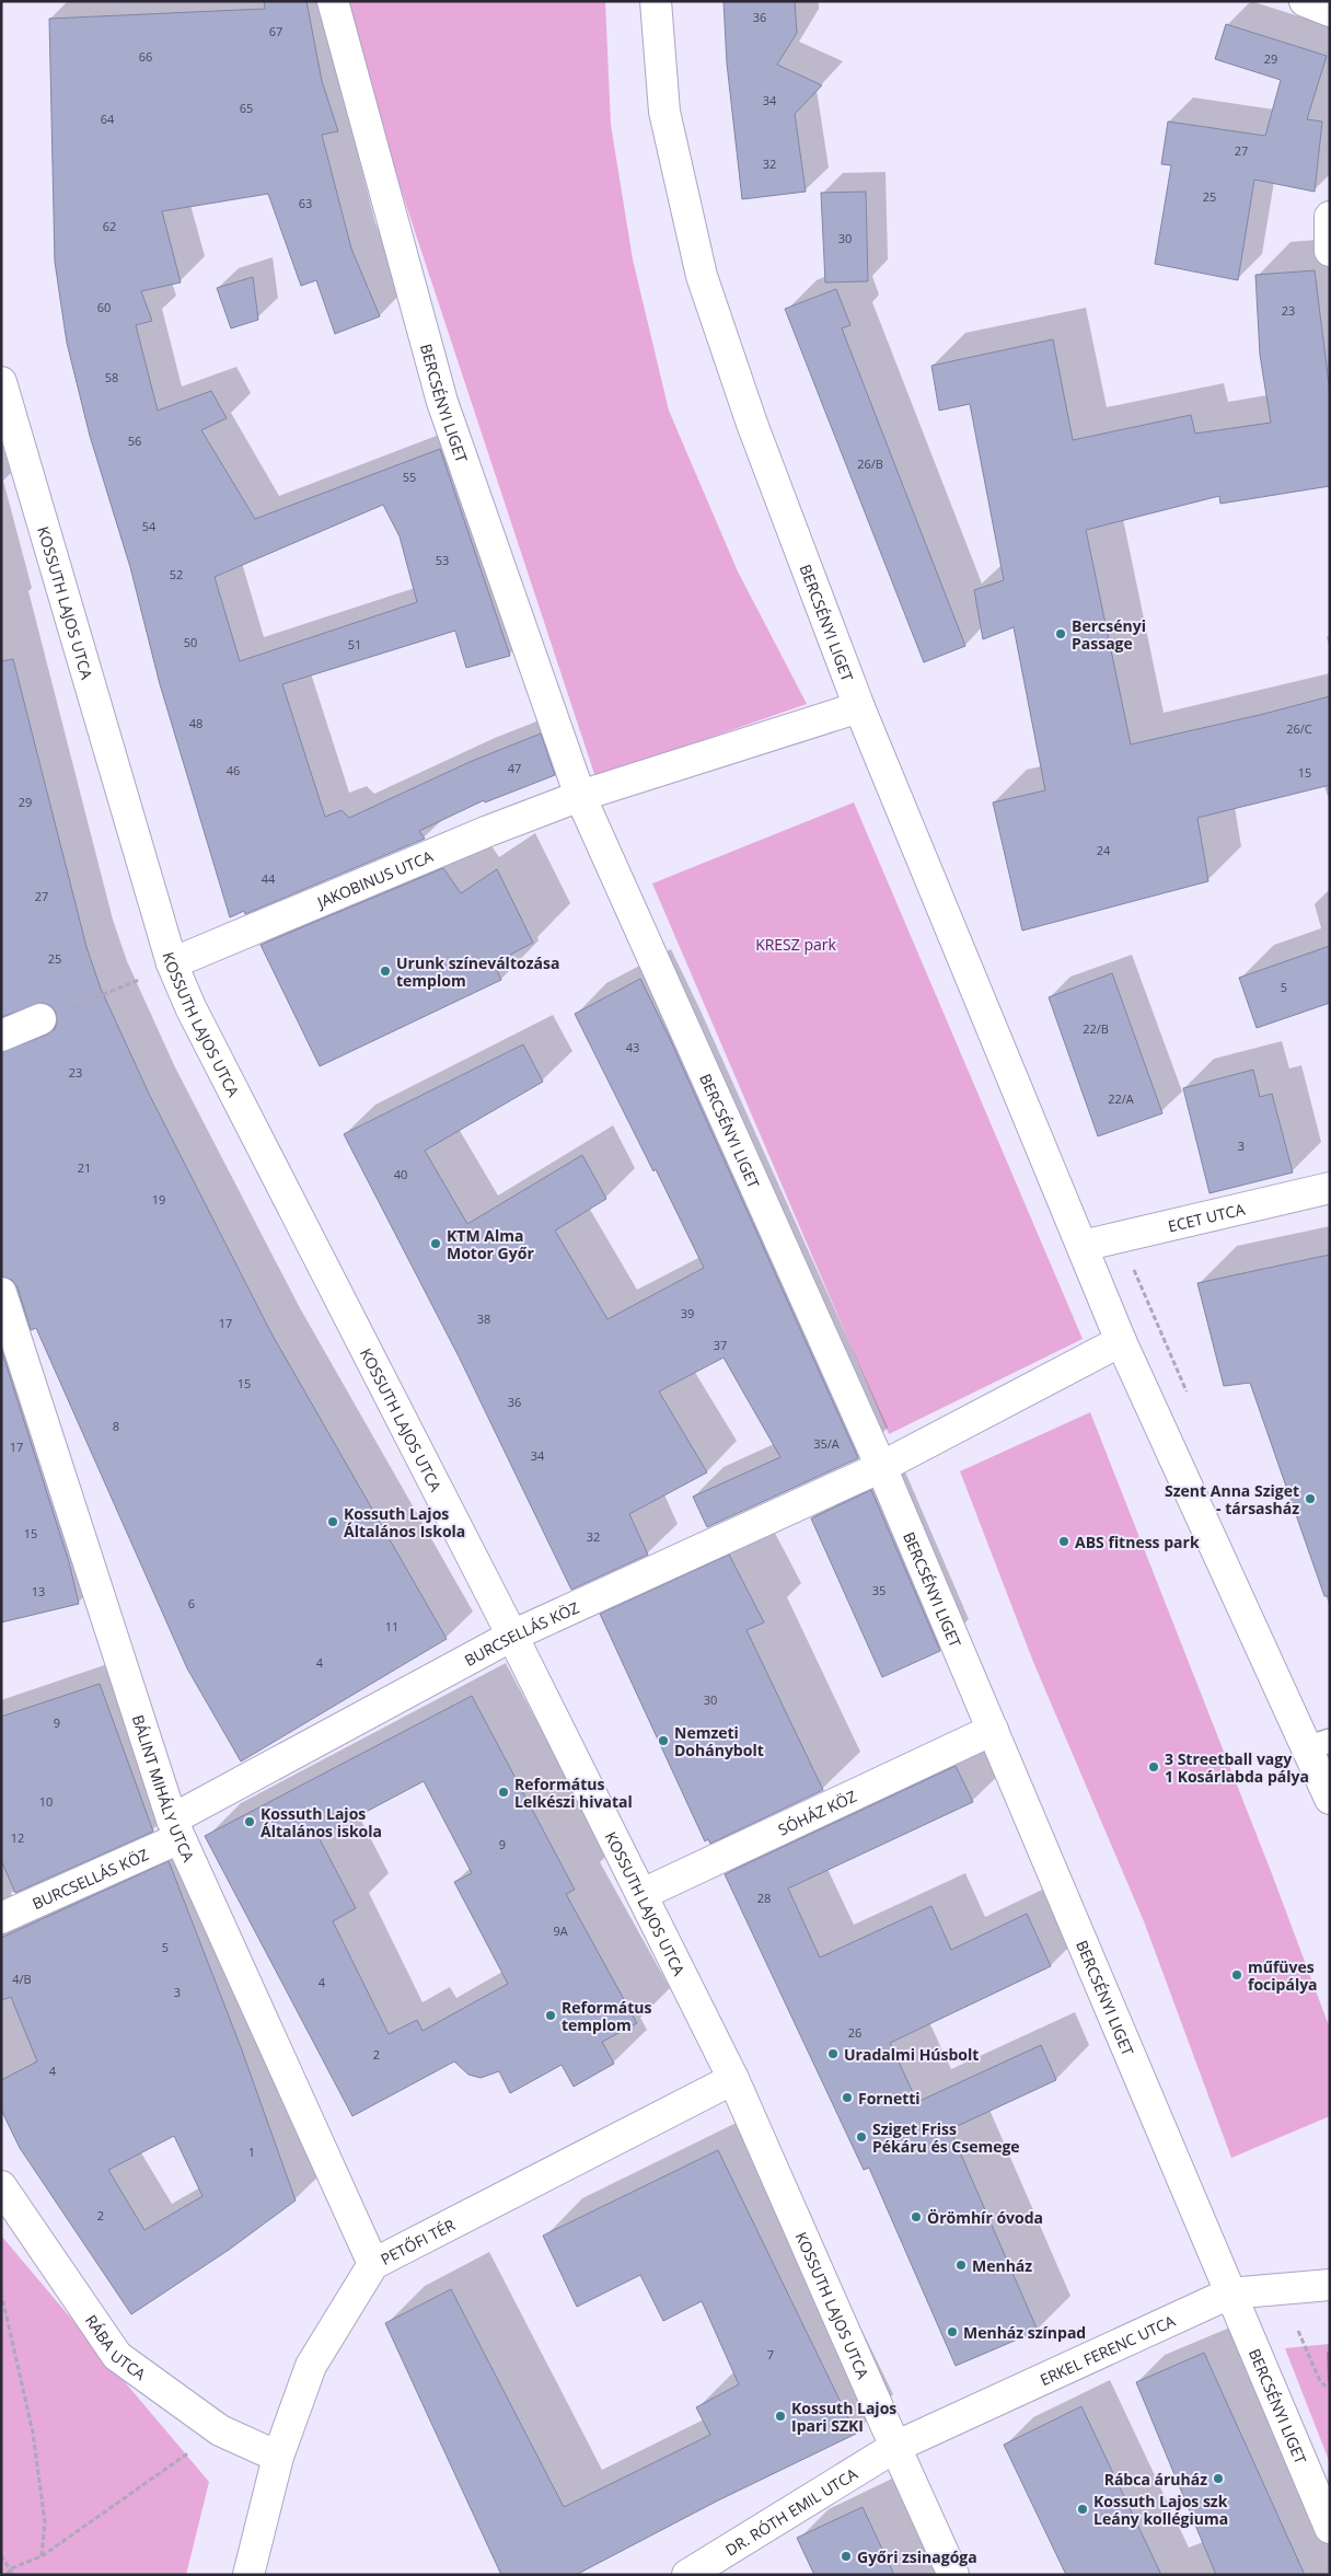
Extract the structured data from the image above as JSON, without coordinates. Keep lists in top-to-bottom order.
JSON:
{
  "streets": {
    "street": [
      "BERCSÉNYI LIGET",
      "KOSSUTH LAJOS UTCA",
      "JAKOBINUS UTCA",
      "ECET UTCA",
      "BURCSELLÁS KÖZ",
      "BÁLINT MIHÁLY UTCA",
      "SÓHÁZ KÖZ",
      "PETŐFI TÉR",
      "RÁBA UTCA",
      "ERKEL FERENC UTCA",
      "DR. RÓTH EMIL UTCA"
    ]
  },
  "crossings": [
    ["BERCSÉNYI LIGET", "JAKOBINUS UTCA"],
    ["BERCSÉNYI LIGET", "ECET UTCA"],
    ["BERCSÉNYI LIGET", "BURCSELLÁS KÖZ"],
    ["BERCSÉNYI LIGET", "SÓHÁZ KÖZ"],
    ["BERCSÉNYI LIGET", "ERKEL FERENC UTCA"],
    ["KOSSUTH LAJOS UTCA", "JAKOBINUS UTCA"],
    ["KOSSUTH LAJOS UTCA", "BURCSELLÁS KÖZ"],
    ["KOSSUTH LAJOS UTCA", "SÓHÁZ KÖZ"],
    ["KOSSUTH LAJOS UTCA", "PETŐFI TÉR"],
    ["KOSSUTH LAJOS UTCA", "ERKEL FERENC UTCA"],
    ["KOSSUTH LAJOS UTCA", "DR. RÓTH EMIL UTCA"],
    ["BURCSELLÁS KÖZ", "BÁLINT MIHÁLY UTCA"],
    ["BÁLINT MIHÁLY UTCA", "PETŐFI TÉR"],
    ["PETŐFI TÉR", "RÁBA UTCA"],
    ["ERKEL FERENC UTCA", "DR. RÓTH EMIL UTCA"]
  ],
  "parks": ["KRESZ park"],
  "places": [
    "Bercsényi Passage",
    "Urunk színeváltozása templom",
    "KTM Alma Motor Győr",
    "Szent Anna Sziget - társasház",
    "Kossuth Lajos Általános Iskola",
    "ABS fitness park",
    "Nemzeti Dohánybolt",
    "3 Streetball vagy 1 Kosárlabda pálya",
    "Református Lelkészi hivatal",
    "Kossuth Lajos Általános iskola",
    "műfüves focipálya",
    "Református templom",
    "Uradalmi Húsbolt",
    "Fornetti",
    "Sziget Friss Pékáru és Csemege",
    "Örömhír óvoda",
    "Menház",
    "Menház színpad",
    "Kossuth Lajos Ipari SZKI",
    "Rábca áruház",
    "Kossuth Lajos szk Leány kollégiuma",
    "Győri zsinagóga"
  ],
  "house_numbers": [
    "36",
    "67",
    "66",
    "29",
    "34",
    "65",
    "64",
    "27",
    "32",
    "25",
    "63",
    "62",
    "30",
    "60",
    "23",
    "58",
    "56",
    "26/B",
    "55",
    "54",
    "53",
    "52",
    "50",
    "51",
    "48",
    "26/C",
    "47",
    "46",
    "15",
    "29",
    "24",
    "44",
    "27",
    "25",
    "5",
    "22/B",
    "43",
    "23",
    "22/A",
    "3",
    "21",
    "40",
    "19",
    "39",
    "38",
    "17",
    "37",
    "15",
    "36",
    "8",
    "35/A",
    "17",
    "34",
    "15",
    "32",
    "35",
    "13",
    "6",
    "11",
    "4",
    "30",
    "9",
    "10",
    "12",
    "9",
    "28",
    "9A",
    "5",
    "4/B",
    "4",
    "3",
    "26",
    "2",
    "4",
    "1",
    "2",
    "7"
  ]
}
